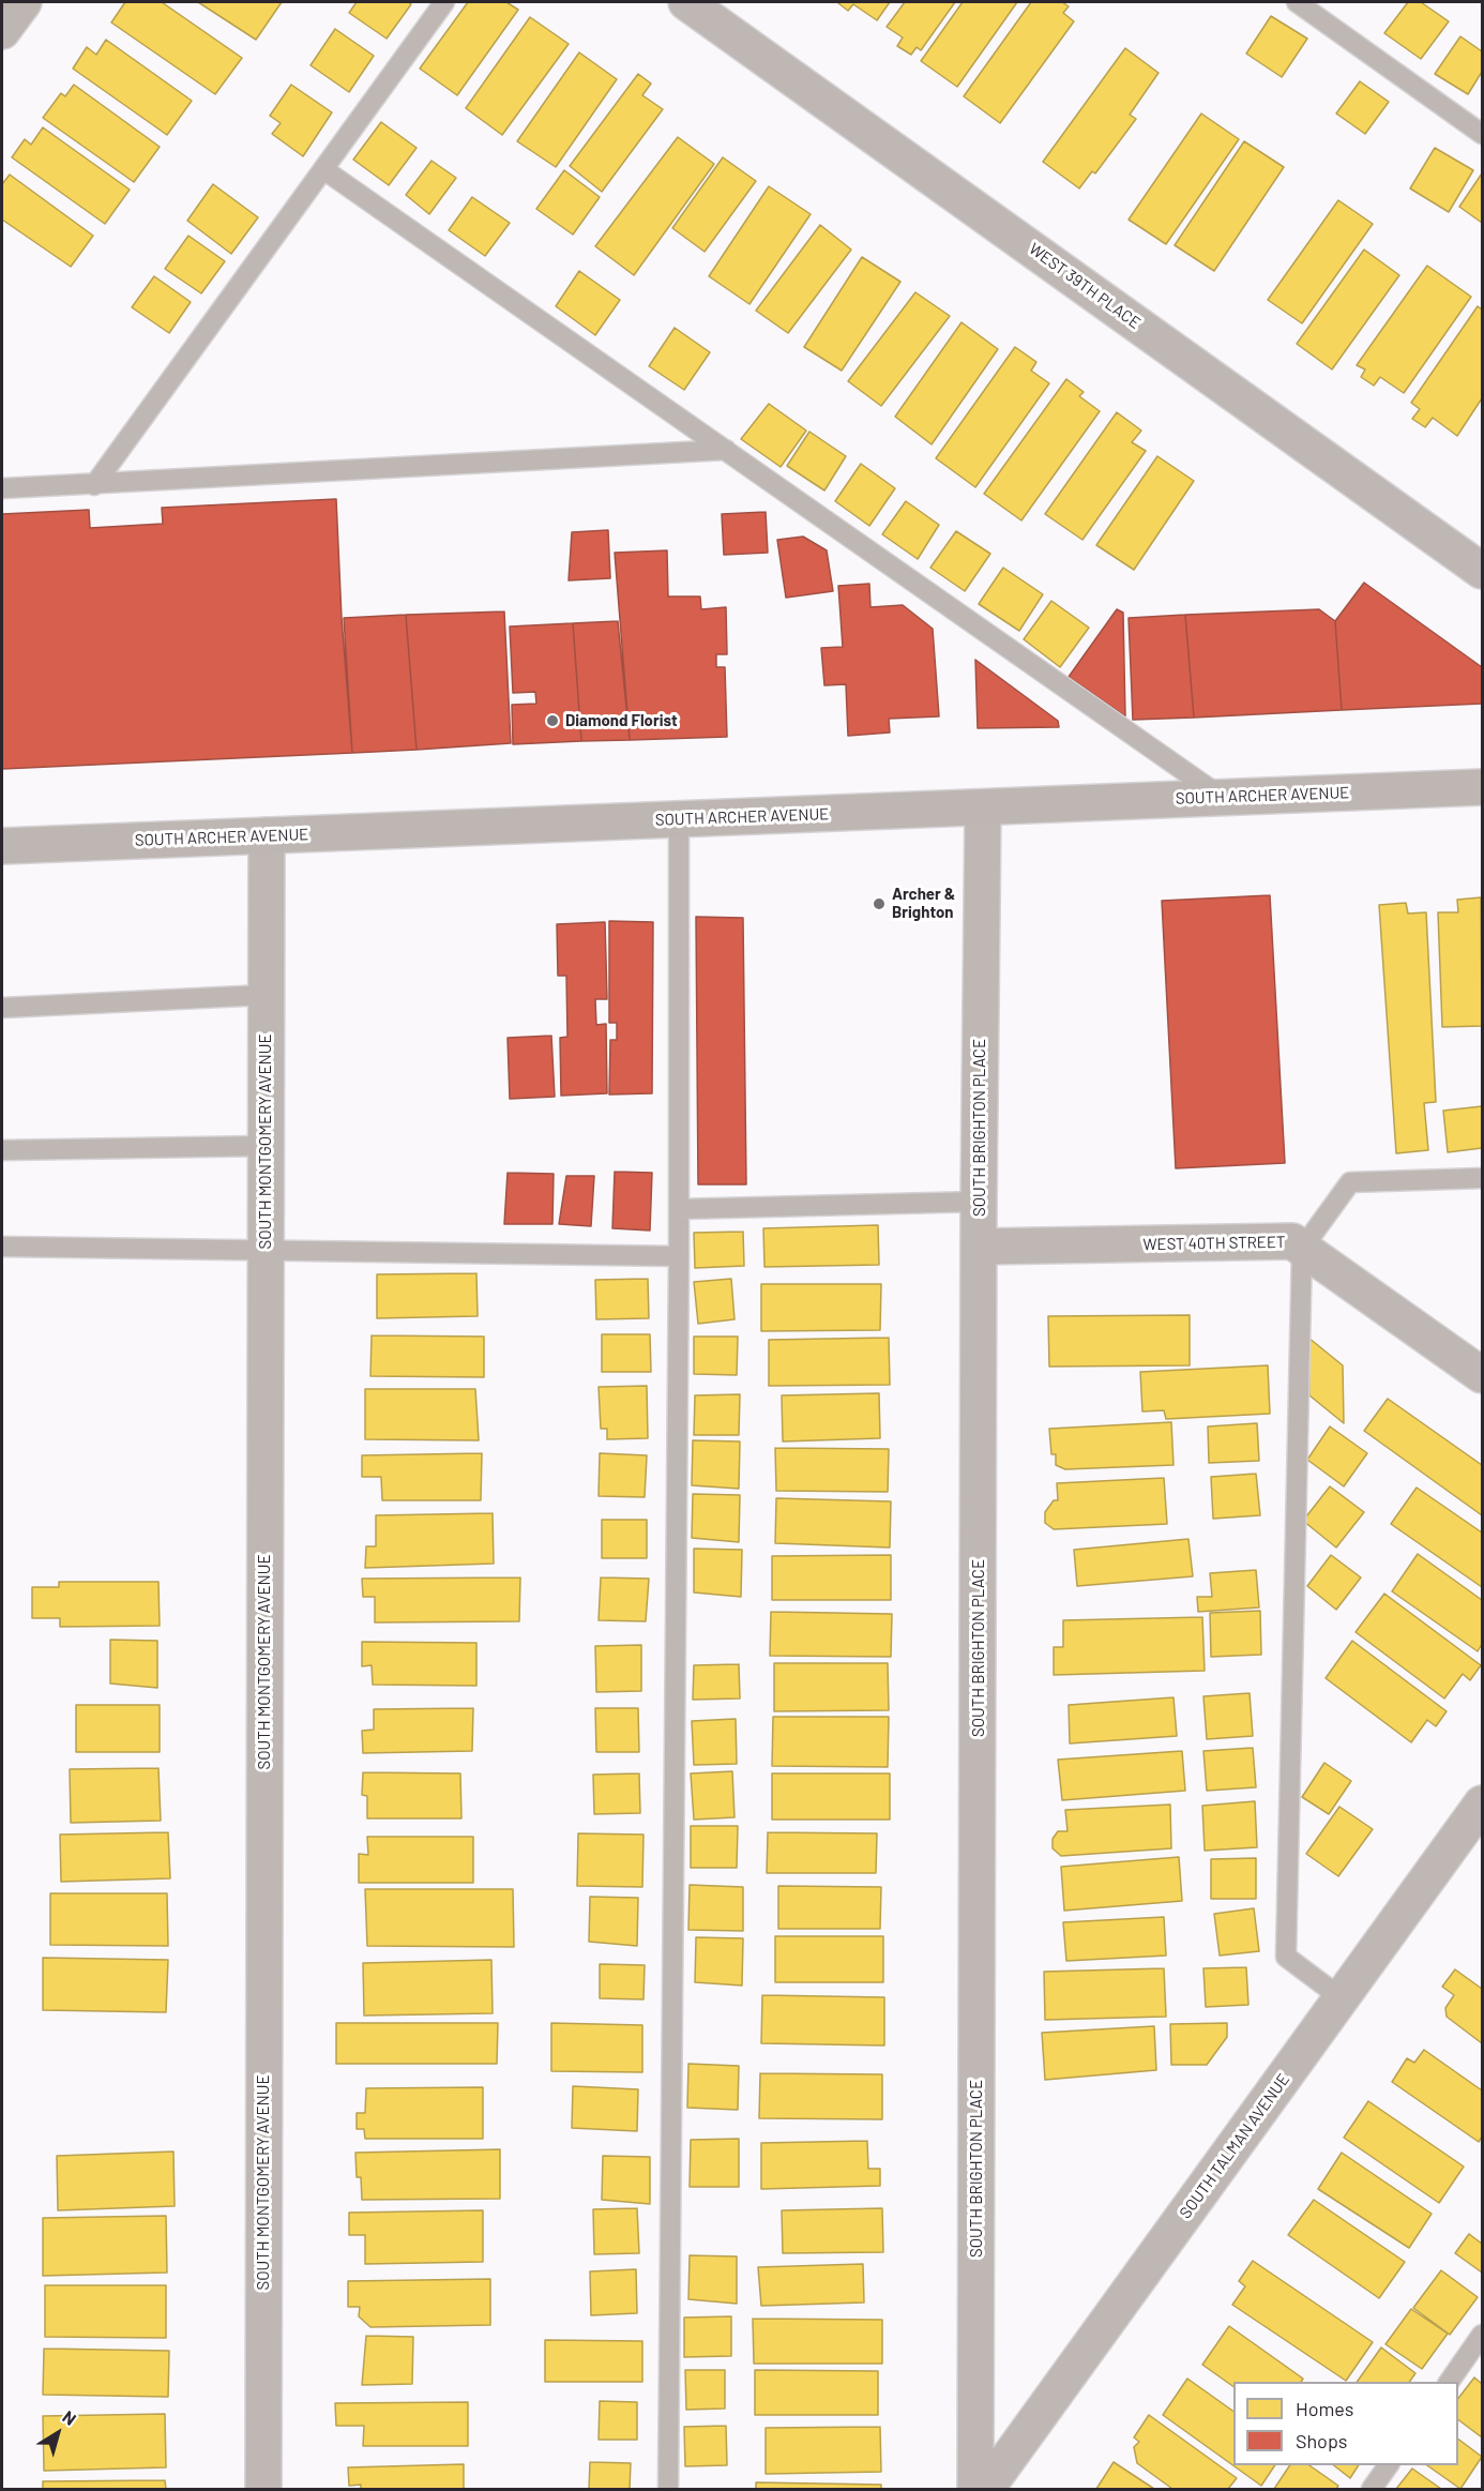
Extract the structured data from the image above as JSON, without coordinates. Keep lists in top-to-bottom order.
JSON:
{
  "streets": {
    "main road": ["SOUTH ARCHER AVENUE"],
    "street": [
      "WEST 39TH PLACE",
      "SOUTH BRIGHTON PLACE",
      "SOUTH MONTGOMERY AVENUE",
      "WEST 40TH STREET",
      "SOUTH TALMAN AVENUE"
    ]
  },
  "crossings": [
    ["SOUTH ARCHER AVENUE", "SOUTH BRIGHTON PLACE"],
    ["SOUTH ARCHER AVENUE", "SOUTH MONTGOMERY AVENUE"],
    ["SOUTH BRIGHTON PLACE", "WEST 40TH STREET"]
  ],
  "places": ["Diamond Florist", "Archer & Brighton"],
  "legend": ["Homes", "Shops"],
  "north": "top right"
}
